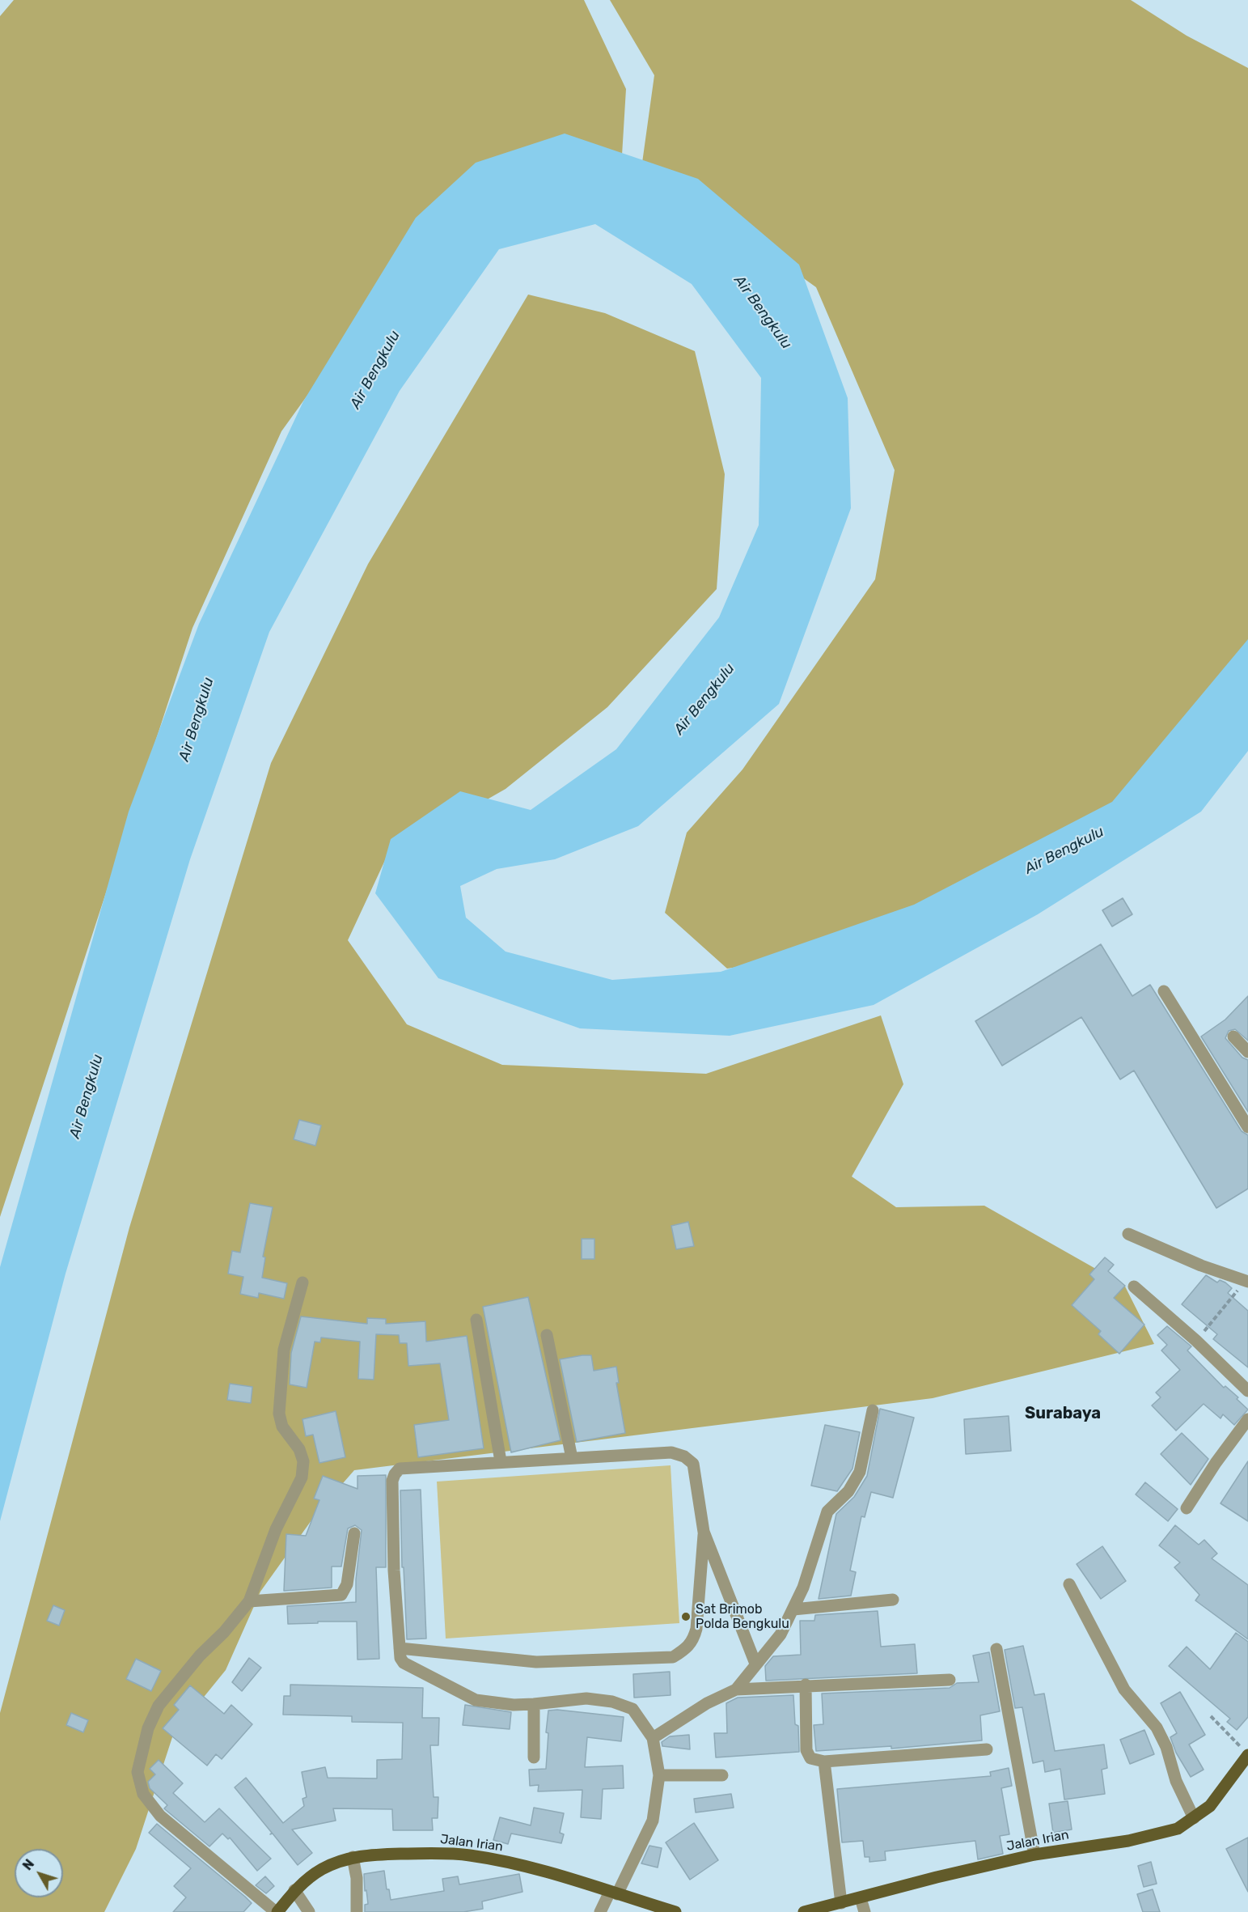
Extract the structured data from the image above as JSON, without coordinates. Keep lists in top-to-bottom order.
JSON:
{
  "streets": {
    "main road": ["Jalan Irian"]
  },
  "districts": ["Surabaya"],
  "water": ["Air Bengkulu"],
  "places": ["Sat Brimob Polda Bengkulu"],
  "north": "top left"
}
